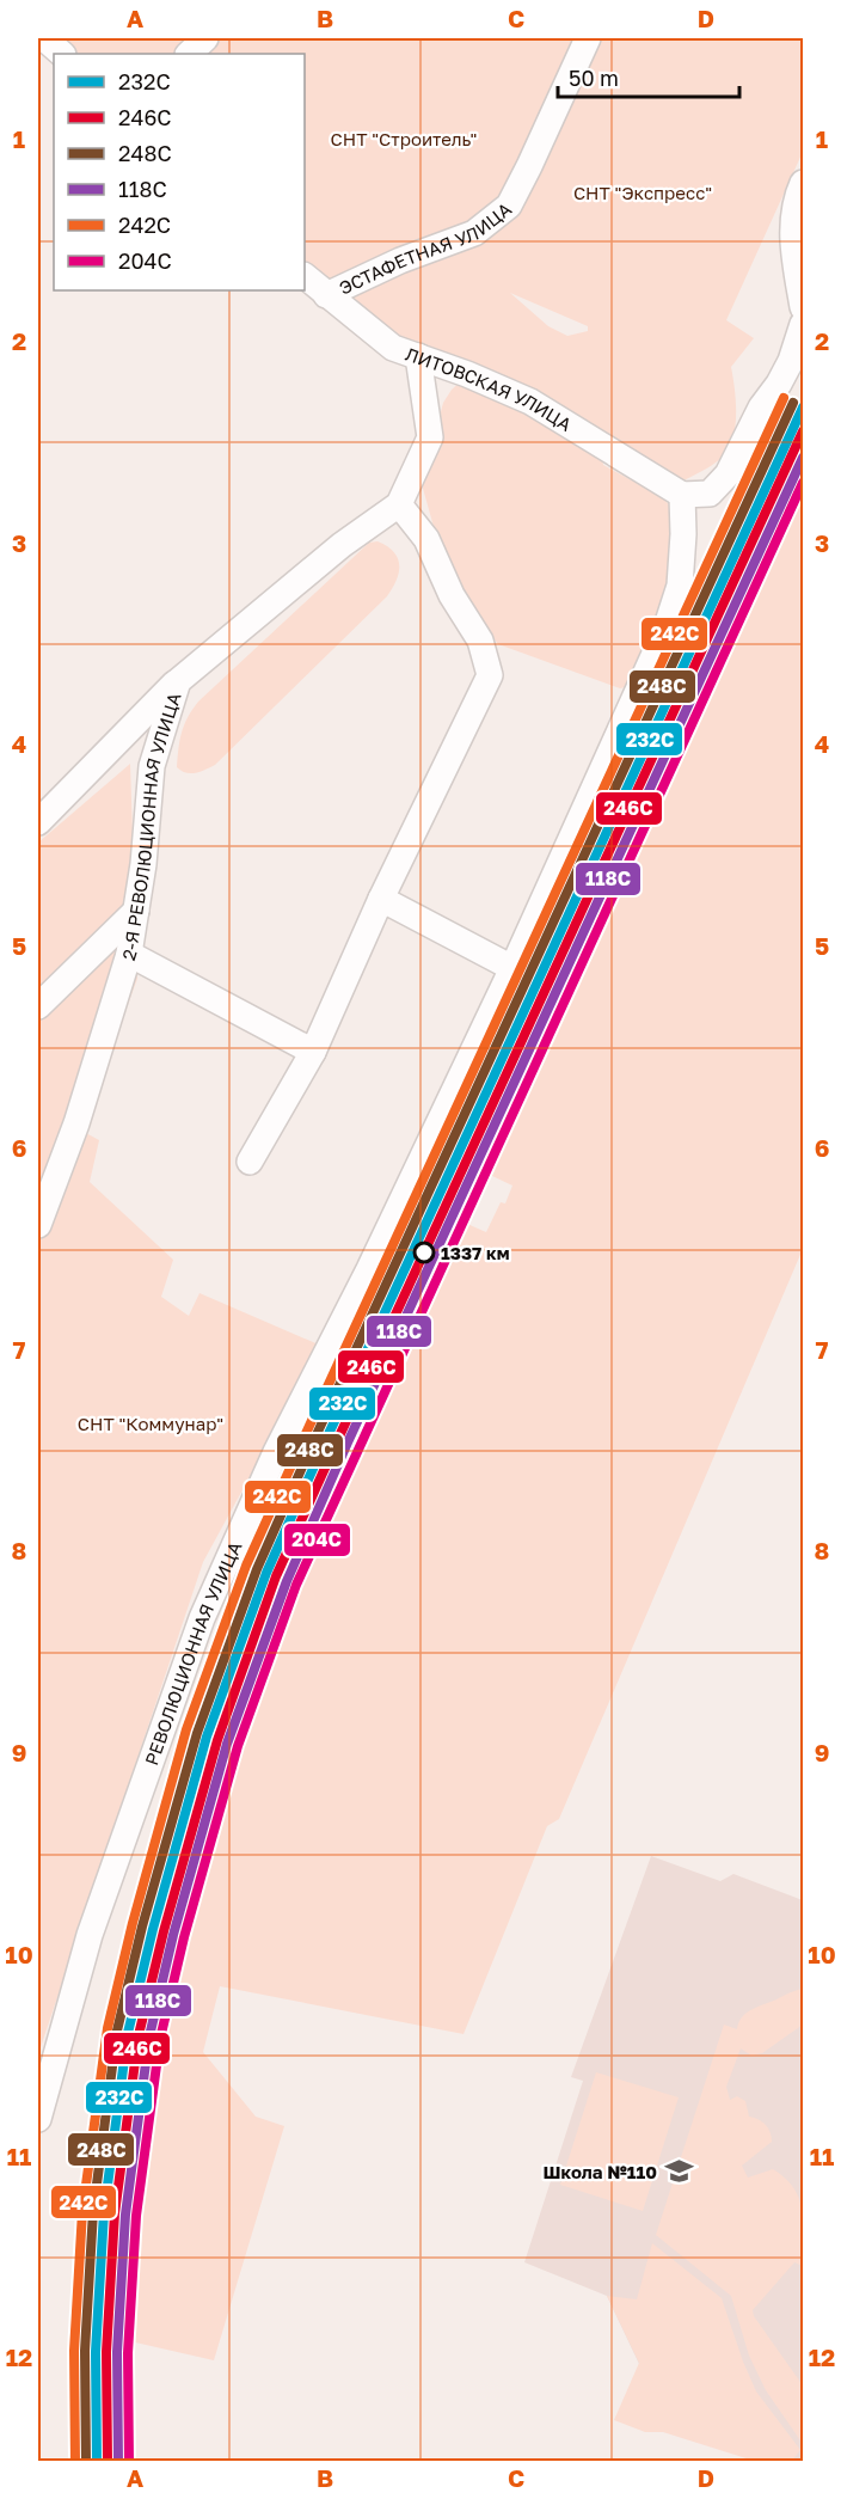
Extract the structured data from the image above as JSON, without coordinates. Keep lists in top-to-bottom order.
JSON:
{
  "streets": {
    "street": [
      "ЭСТАФЕТНАЯ УЛИЦА",
      "ЛИТОВСКАЯ УЛИЦА",
      "2-Я РЕВОЛЮЦИОННАЯ УЛИЦА",
      "РЕВОЛЮЦИОННАЯ УЛИЦА"
    ]
  },
  "crossings": [
    ["ЭСТАФЕТНАЯ УЛИЦА", "ЛИТОВСКАЯ УЛИЦА"],
    ["ЛИТОВСКАЯ УЛИЦА", "2-Я РЕВОЛЮЦИОННАЯ УЛИЦА"],
    ["ЛИТОВСКАЯ УЛИЦА", "РЕВОЛЮЦИОННАЯ УЛИЦА"]
  ],
  "parks": ["СНТ \"Строитель\"", "СНТ \"Экспресс\"", "СНТ \"Коммунар\""],
  "places": {
    "other": ["1337 км"],
    "school or university": ["Школа №110"]
  },
  "lines": [
    "transit line 242С",
    "transit line 248С",
    "transit line 232C",
    "transit line 246С",
    "transit line 118С",
    "transit line 204С"
  ],
  "legend": [
    "232C",
    "246С",
    "248С",
    "118С",
    "242С",
    "204С"
  ],
  "scale_bar": "50 m",
  "grid": {
    "columns": [
      "A",
      "B",
      "C",
      "D"
    ],
    "rows": [
      "1",
      "2",
      "3",
      "4",
      "5",
      "6",
      "7",
      "8",
      "9",
      "10",
      "11",
      "12"
    ]
  }
}
